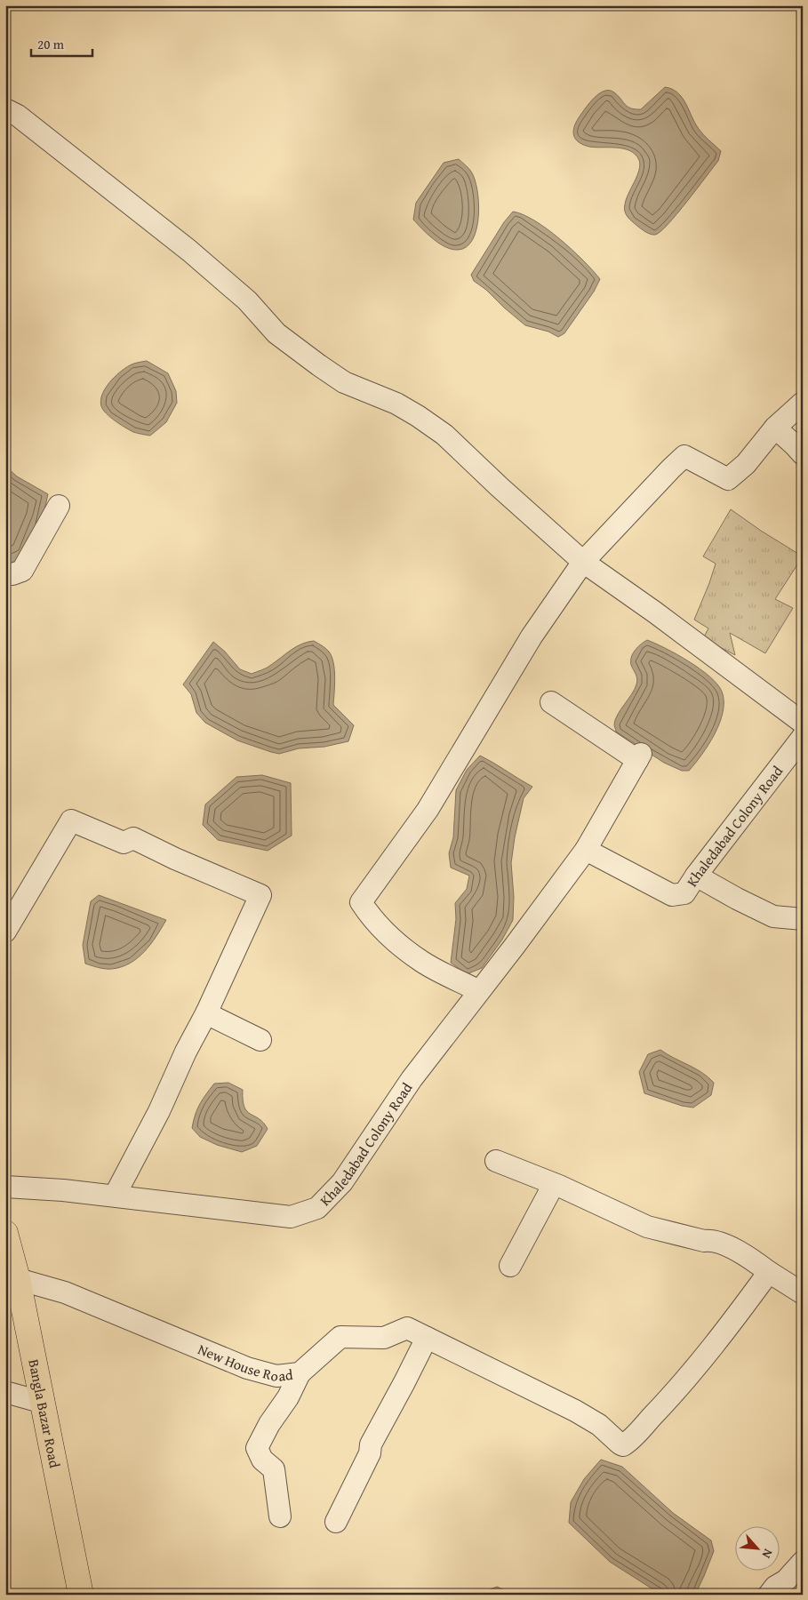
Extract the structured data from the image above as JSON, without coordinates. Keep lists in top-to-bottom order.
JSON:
{
  "streets": {
    "main road": ["Bangla Bazar Road"],
    "street": ["Khaledabad Colony Road", "New House Road"]
  },
  "crossings": [
    ["New House Road", "Bangla Bazar Road"]
  ],
  "scale_bar": "20 m",
  "north": "bottom right"
}
